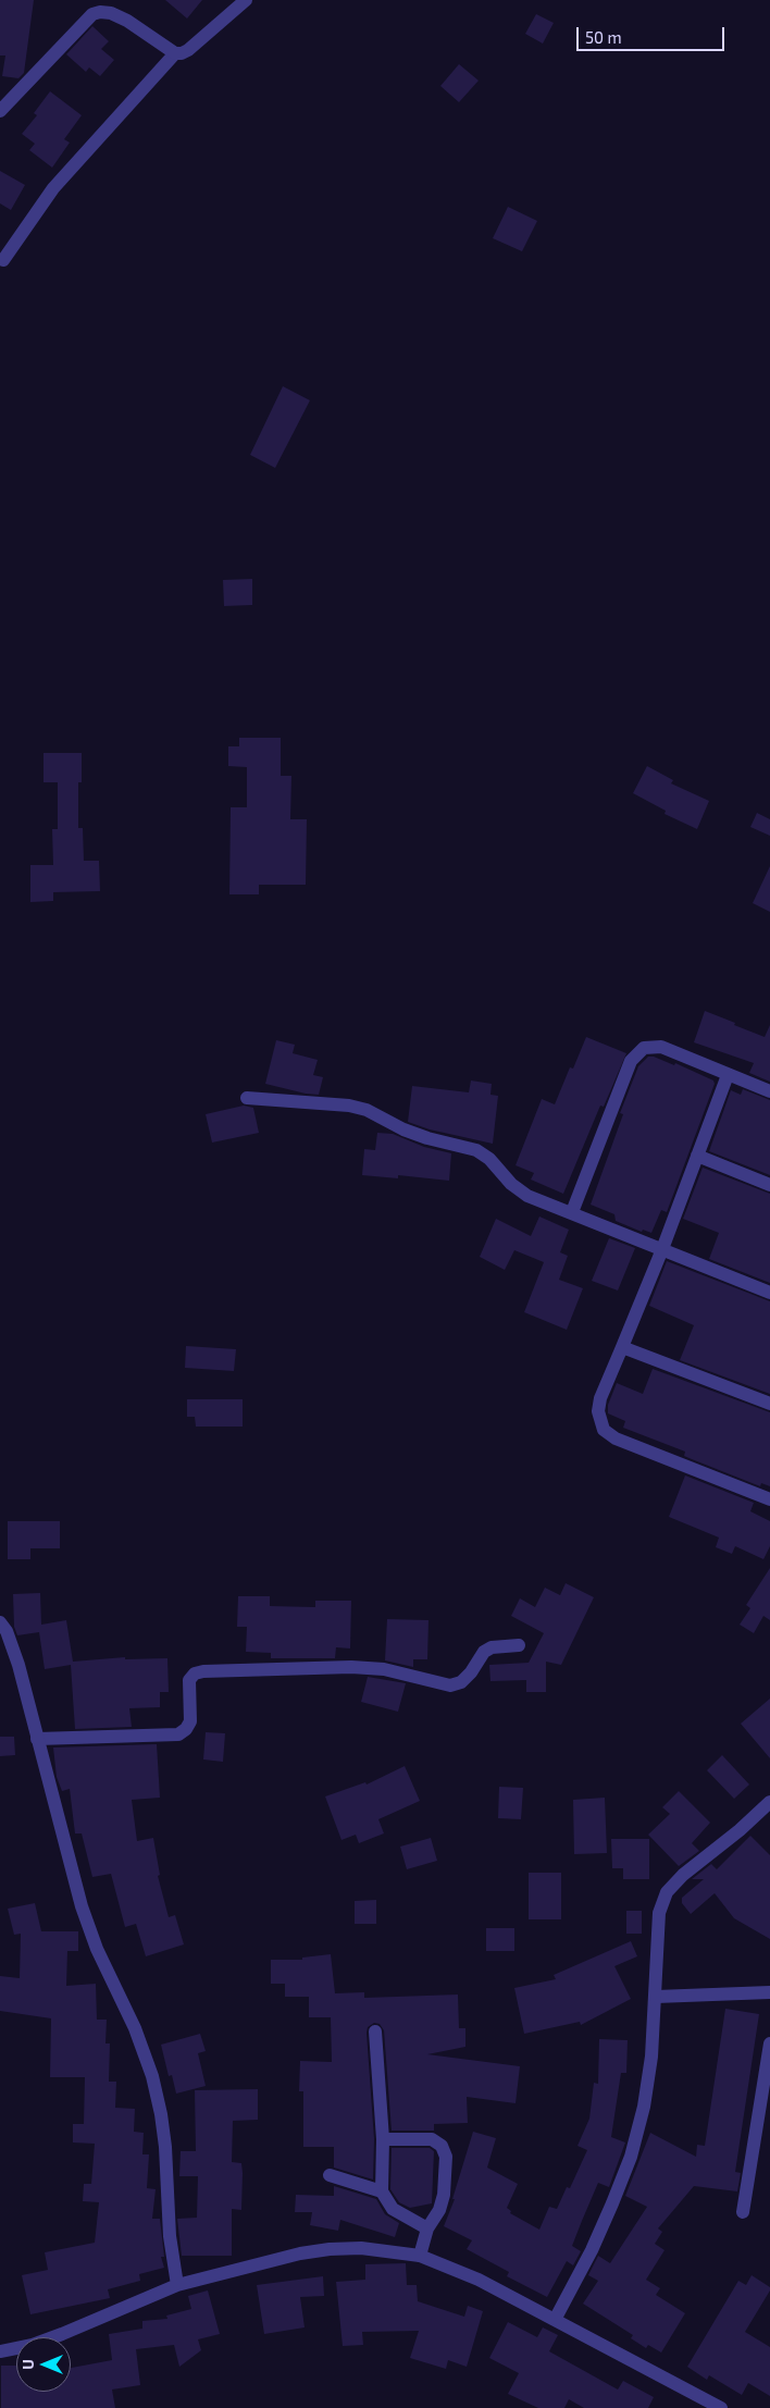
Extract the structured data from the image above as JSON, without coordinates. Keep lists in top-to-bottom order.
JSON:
{
  "scale_bar": "50 m",
  "north": "left"
}
